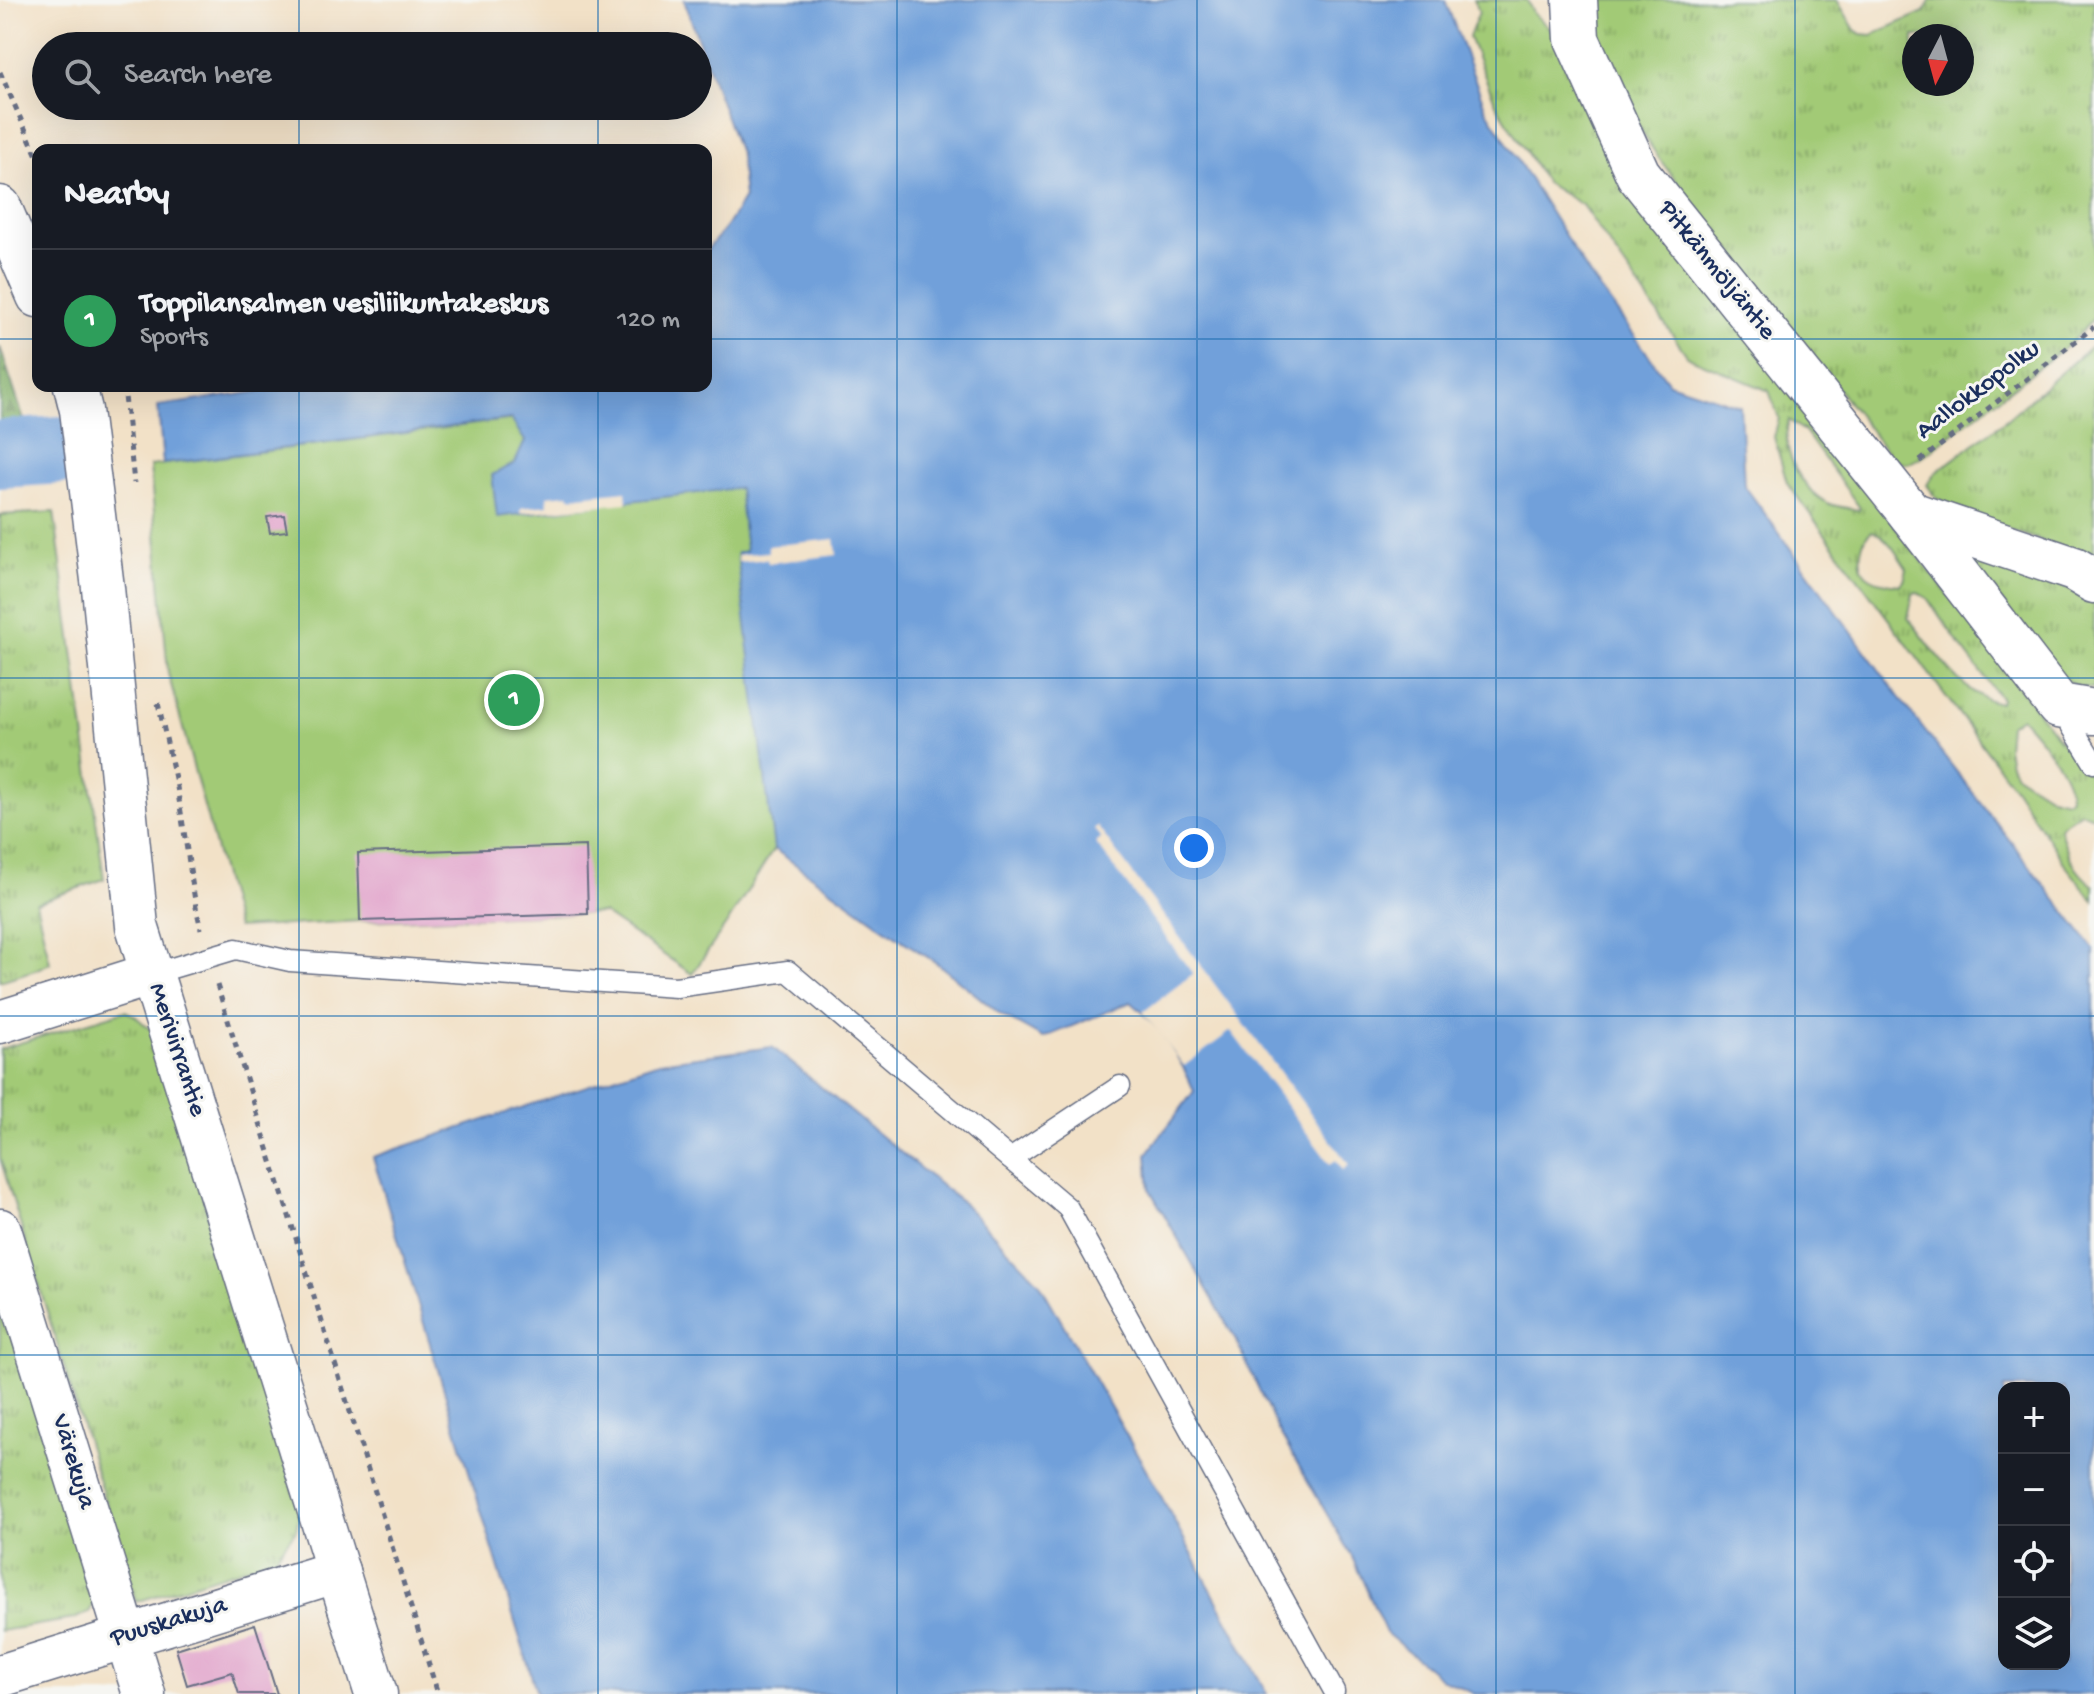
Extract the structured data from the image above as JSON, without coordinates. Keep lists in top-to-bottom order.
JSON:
{
  "streets": {
    "street": [
      "Pitkänmöljäntie",
      "Merivirrantie",
      "Värekuja",
      "Puuskakuja"
    ],
    "path": ["Aallokkopolku"]
  },
  "crossings": [
    ["Pitkänmöljäntie", "Aallokkopolku"],
    ["Merivirrantie", "Puuskakuja"],
    ["Värekuja", "Puuskakuja"]
  ],
  "north": "bottom",
  "page": {
    "search": "Search here",
    "heading": "Nearby",
    "list": [
      {
        "mark": "1",
        "name": "Toppilansalmen vesiliikuntakeskus",
        "note": "Sports",
        "value": "120 m"
      }
    ],
    "pins": "1",
    "map_buttons": ["+", "−"]
  }
}
